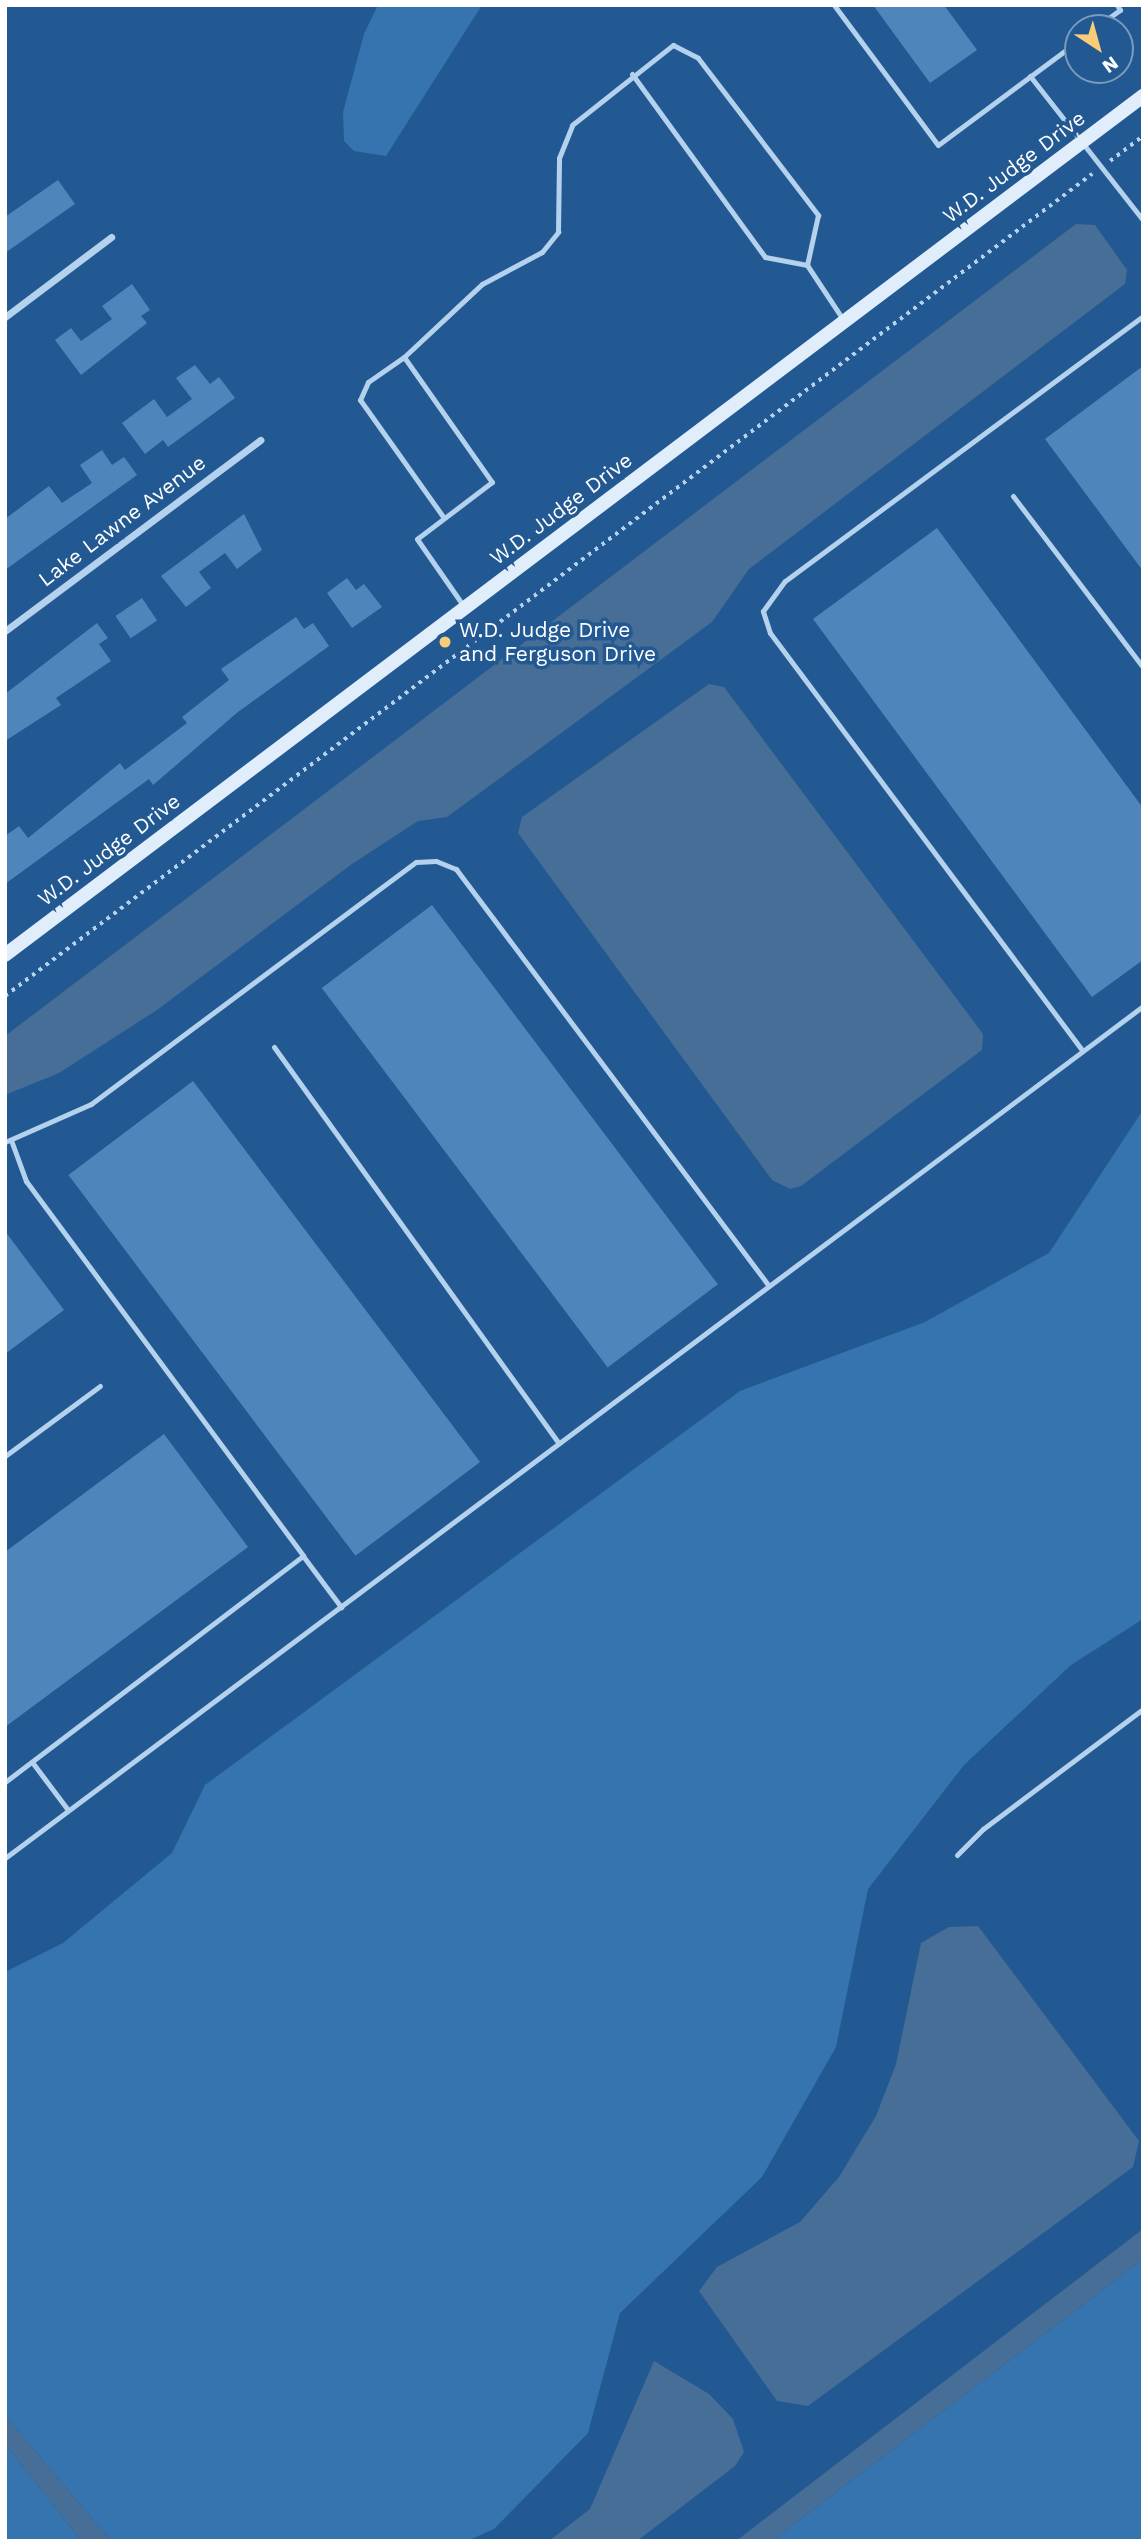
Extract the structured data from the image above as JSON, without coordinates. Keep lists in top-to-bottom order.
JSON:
{
  "streets": {
    "street": ["W.D. Judge Drive", "Lake Lawne Avenue"]
  },
  "places": ["W.D. Judge Drive and Ferguson Drive"],
  "north": "bottom right"
}
